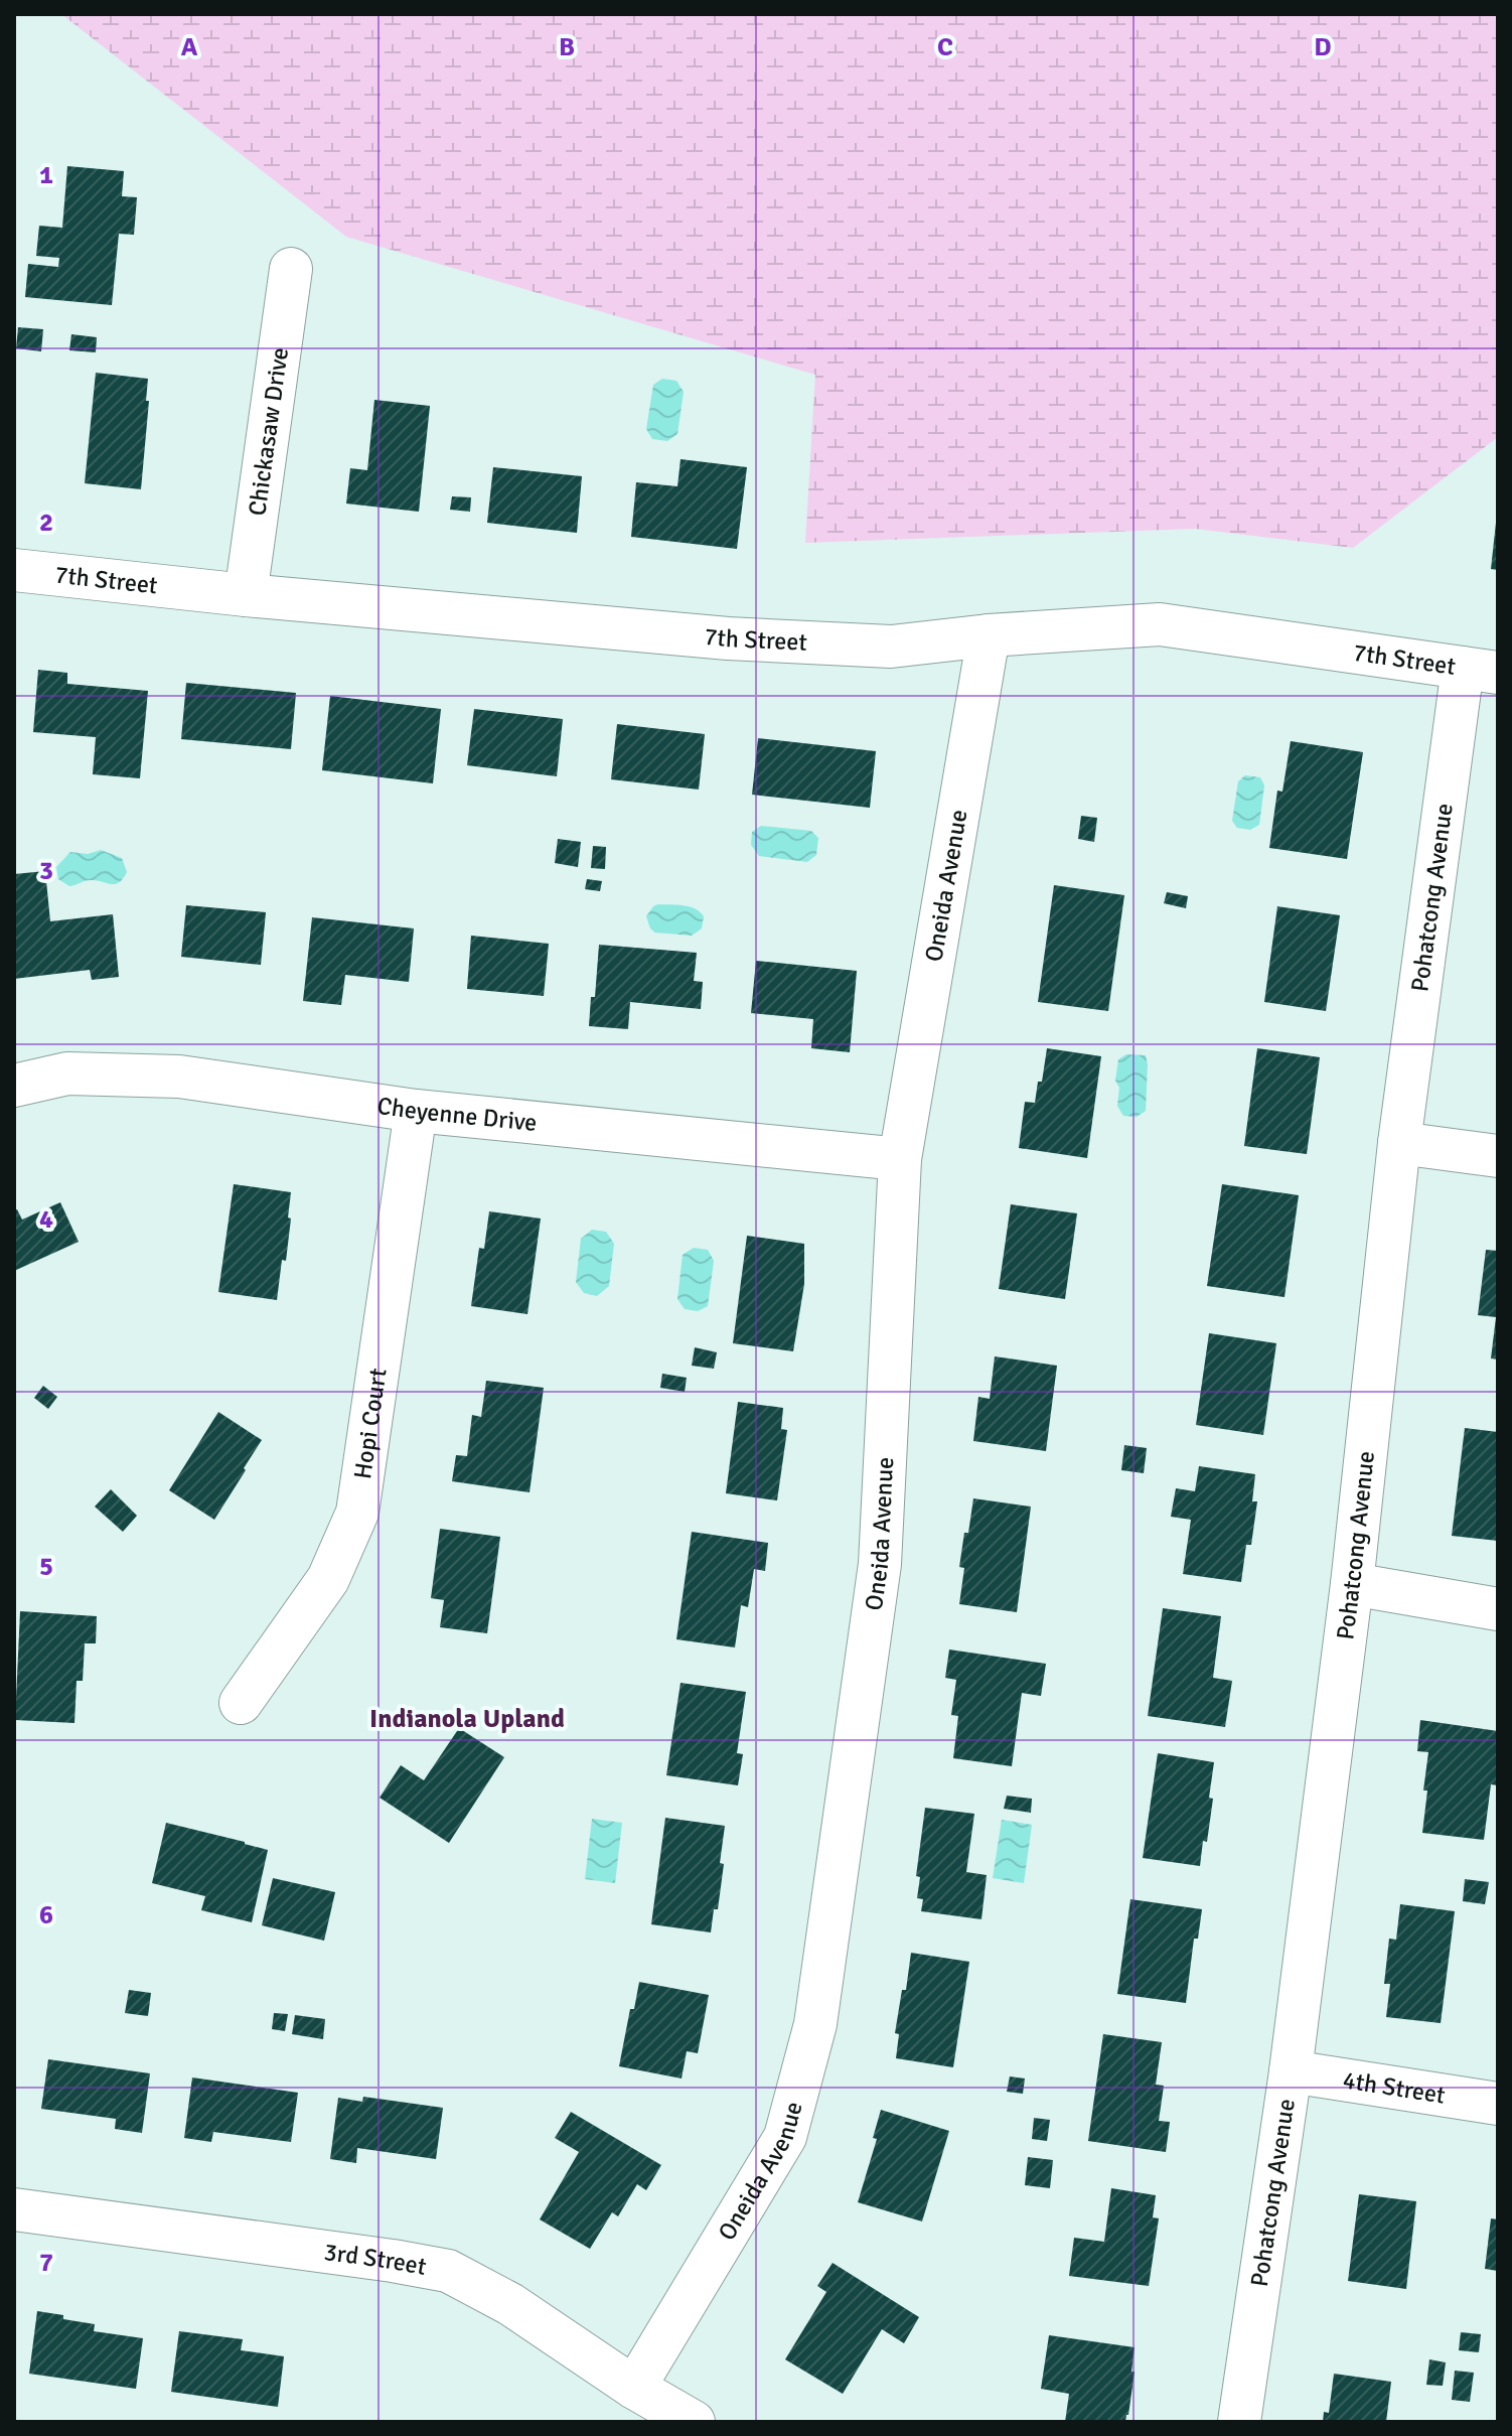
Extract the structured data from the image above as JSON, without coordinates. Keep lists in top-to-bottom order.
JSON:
{
  "streets": {
    "street": [
      "Chickasaw Drive",
      "7th Street",
      "Oneida Avenue",
      "Pohatcong Avenue",
      "Cheyenne Drive",
      "Hopi Court",
      "4th Street",
      "3rd Street"
    ]
  },
  "crossings": [
    ["Chickasaw Drive", "7th Street"],
    ["7th Street", "Oneida Avenue"],
    ["7th Street", "Pohatcong Avenue"],
    ["Oneida Avenue", "Cheyenne Drive"],
    ["Oneida Avenue", "3rd Street"],
    ["Pohatcong Avenue", "4th Street"],
    ["Cheyenne Drive", "Hopi Court"]
  ],
  "districts": ["Indianola Upland"],
  "grid": {
    "columns": [
      "A",
      "B",
      "C",
      "D"
    ],
    "rows": [
      "1",
      "2",
      "3",
      "4",
      "5",
      "6",
      "7"
    ]
  }
}
